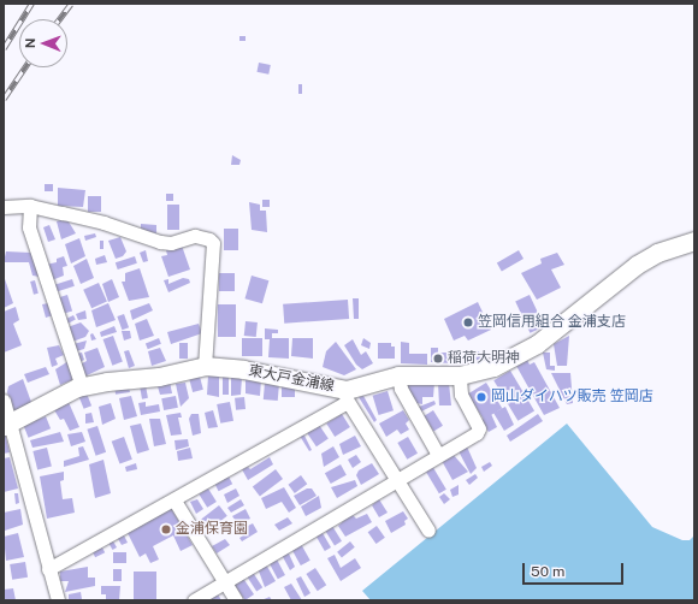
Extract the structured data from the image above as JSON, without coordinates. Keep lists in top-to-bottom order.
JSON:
{
  "streets": {
    "main road": ["東大戸金浦線"]
  },
  "places": [
    "笠岡信用組合 金浦支店",
    "稲荷大明神",
    "岡山ダイハツ販売 笠岡店",
    "金浦保育園"
  ],
  "scale_bar": "50 m",
  "north": "left"
}
